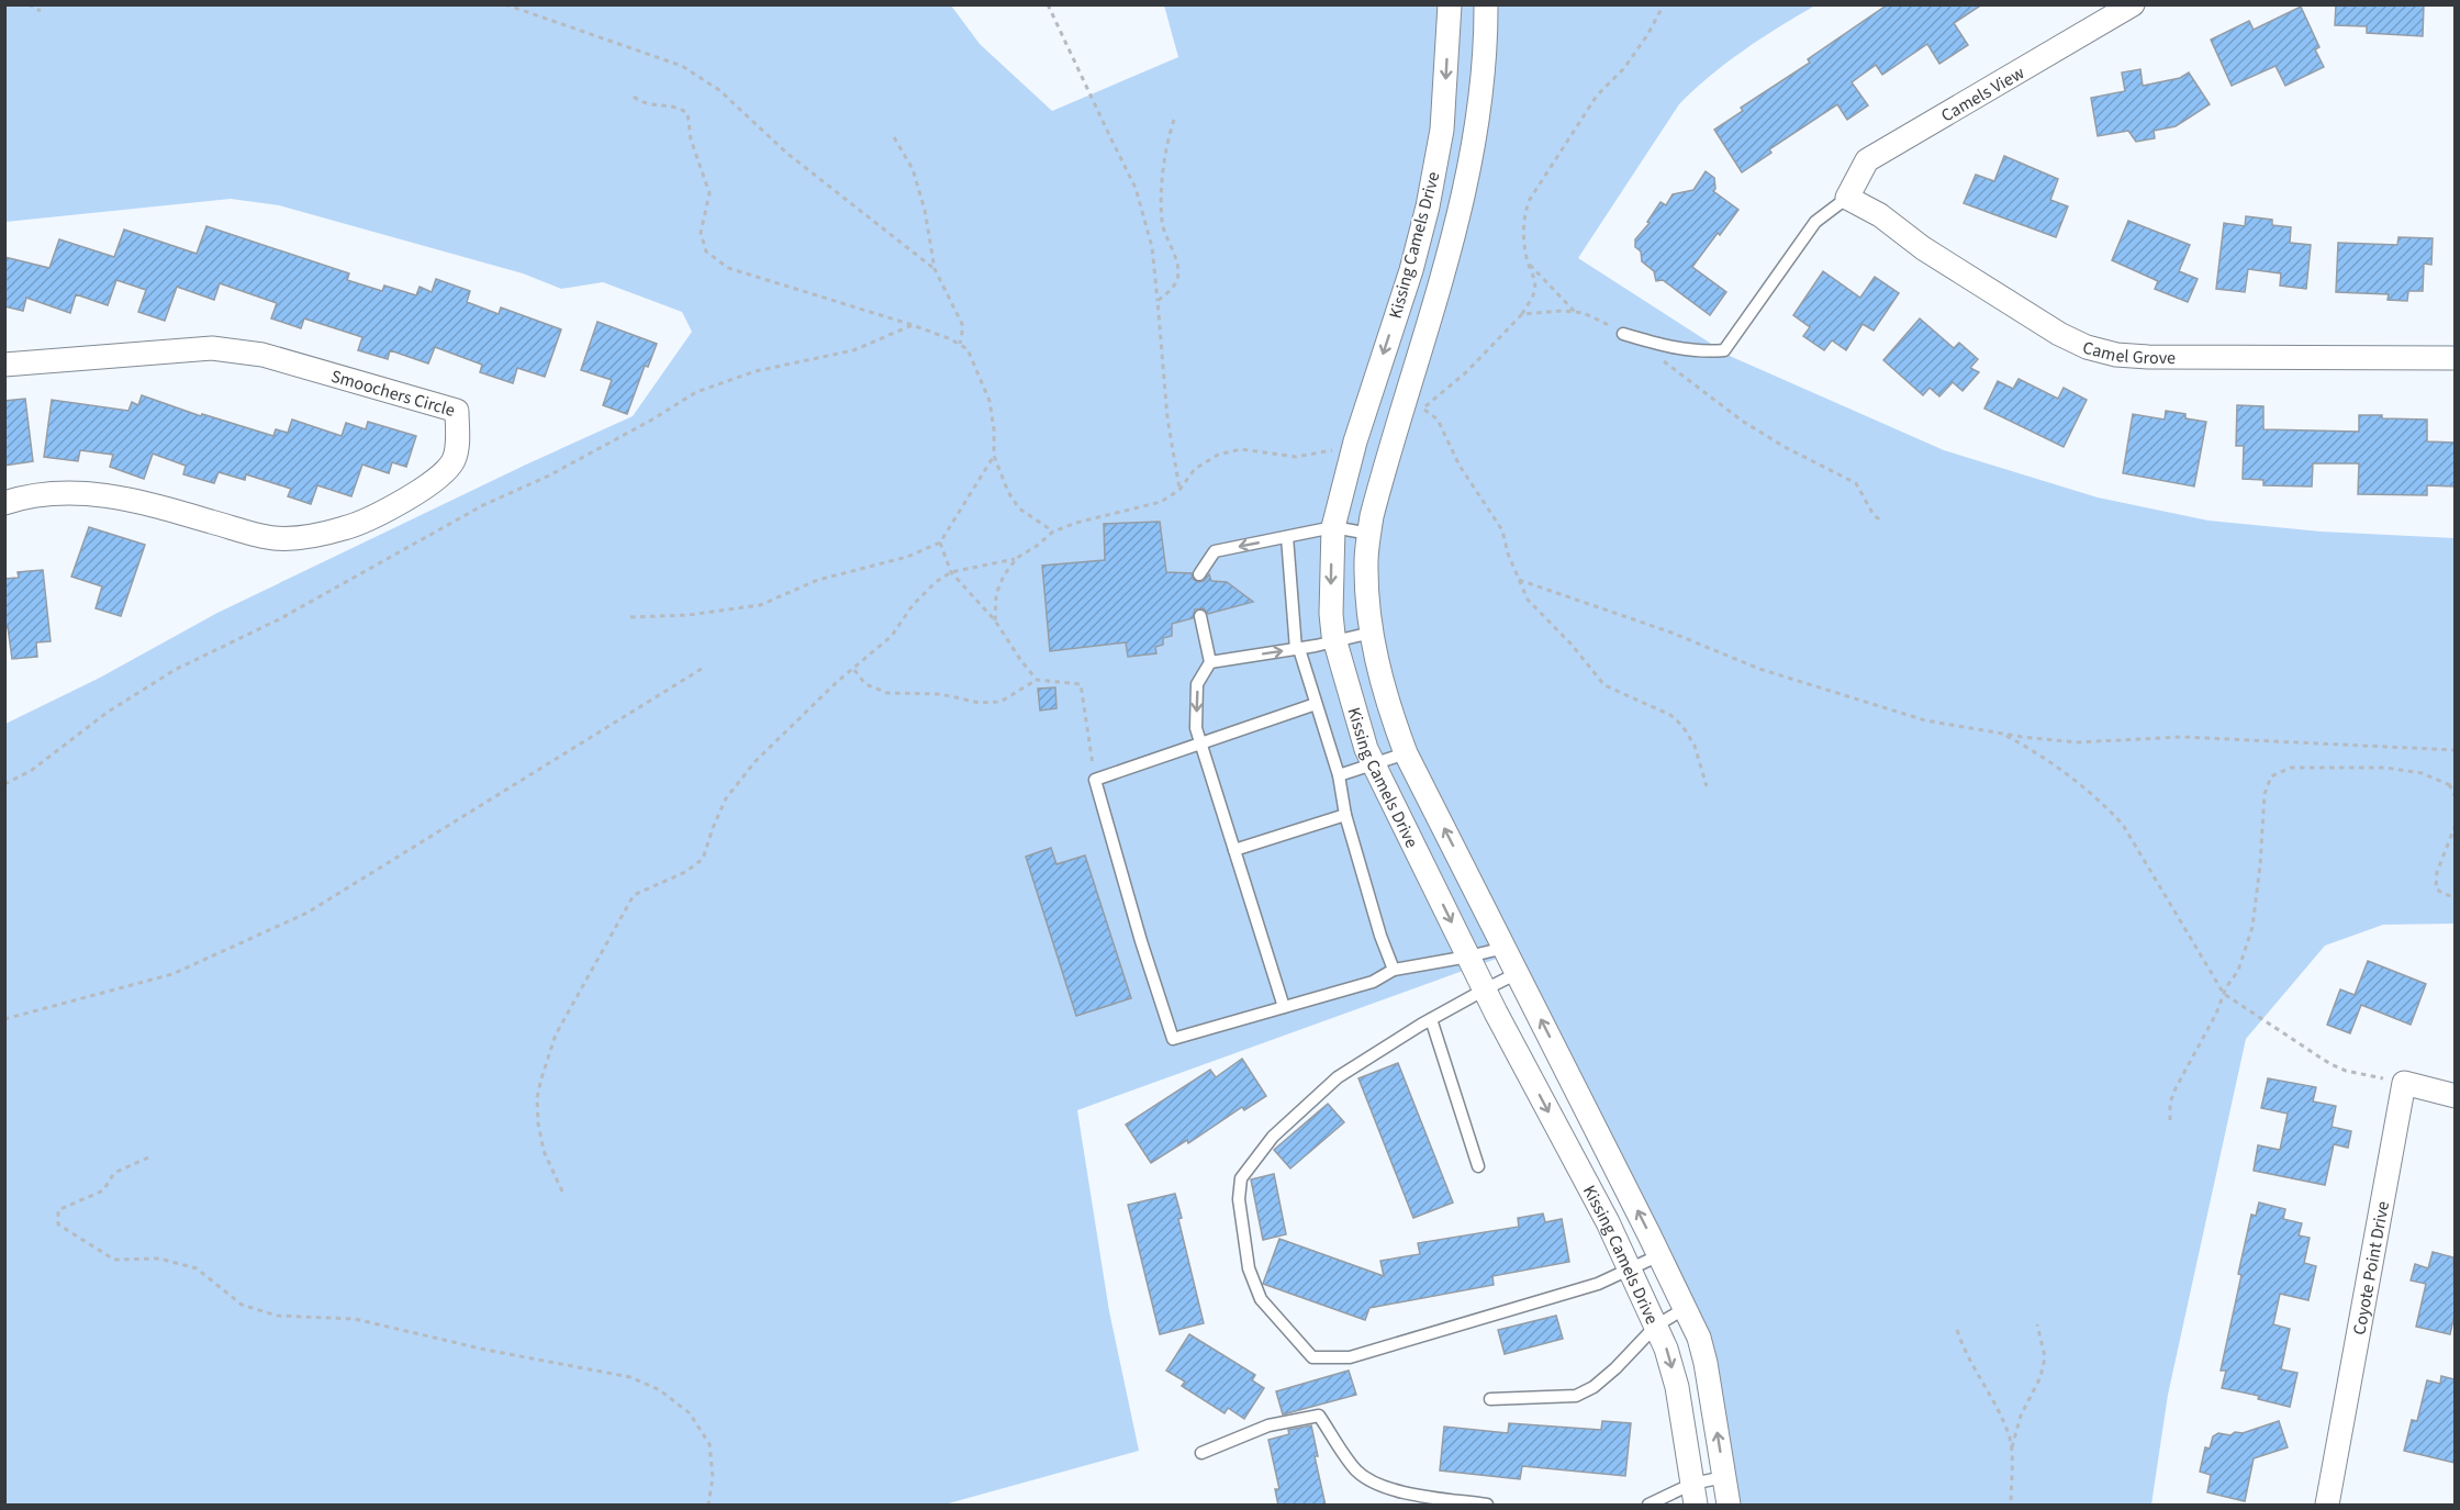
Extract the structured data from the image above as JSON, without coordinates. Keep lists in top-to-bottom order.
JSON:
{
  "streets": {
    "street": [
      "Camels View",
      "Kissing Camels Drive",
      "Camel Grove",
      "Smoochers Circle",
      "Coyote Point Drive"
    ]
  },
  "crossings": [
    ["Camels View", "Camel Grove"]
  ]
}
